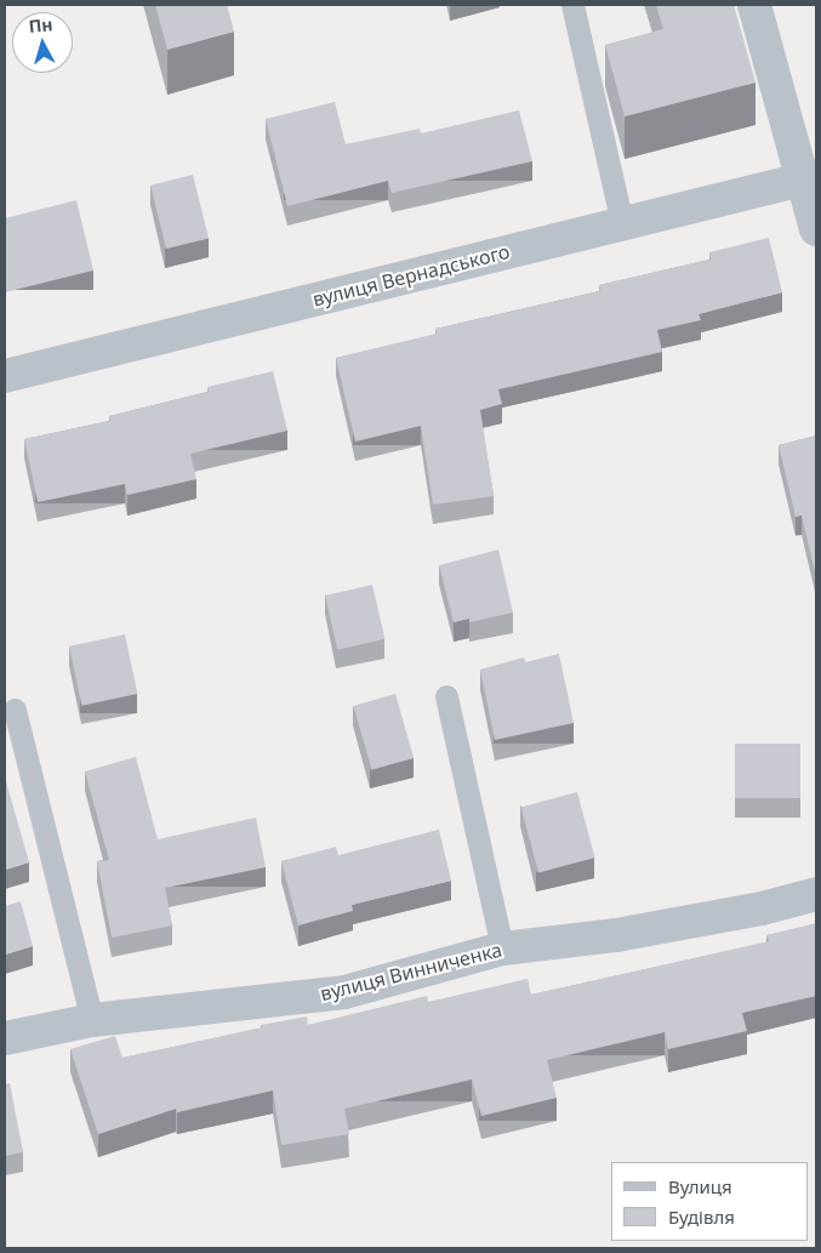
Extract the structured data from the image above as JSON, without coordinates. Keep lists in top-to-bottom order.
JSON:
{
  "streets": {
    "street": ["вулиця Вернадського", "вулиця Винниченка"]
  },
  "legend": ["Вулиця", "Будівля"],
  "north": "top"
}
